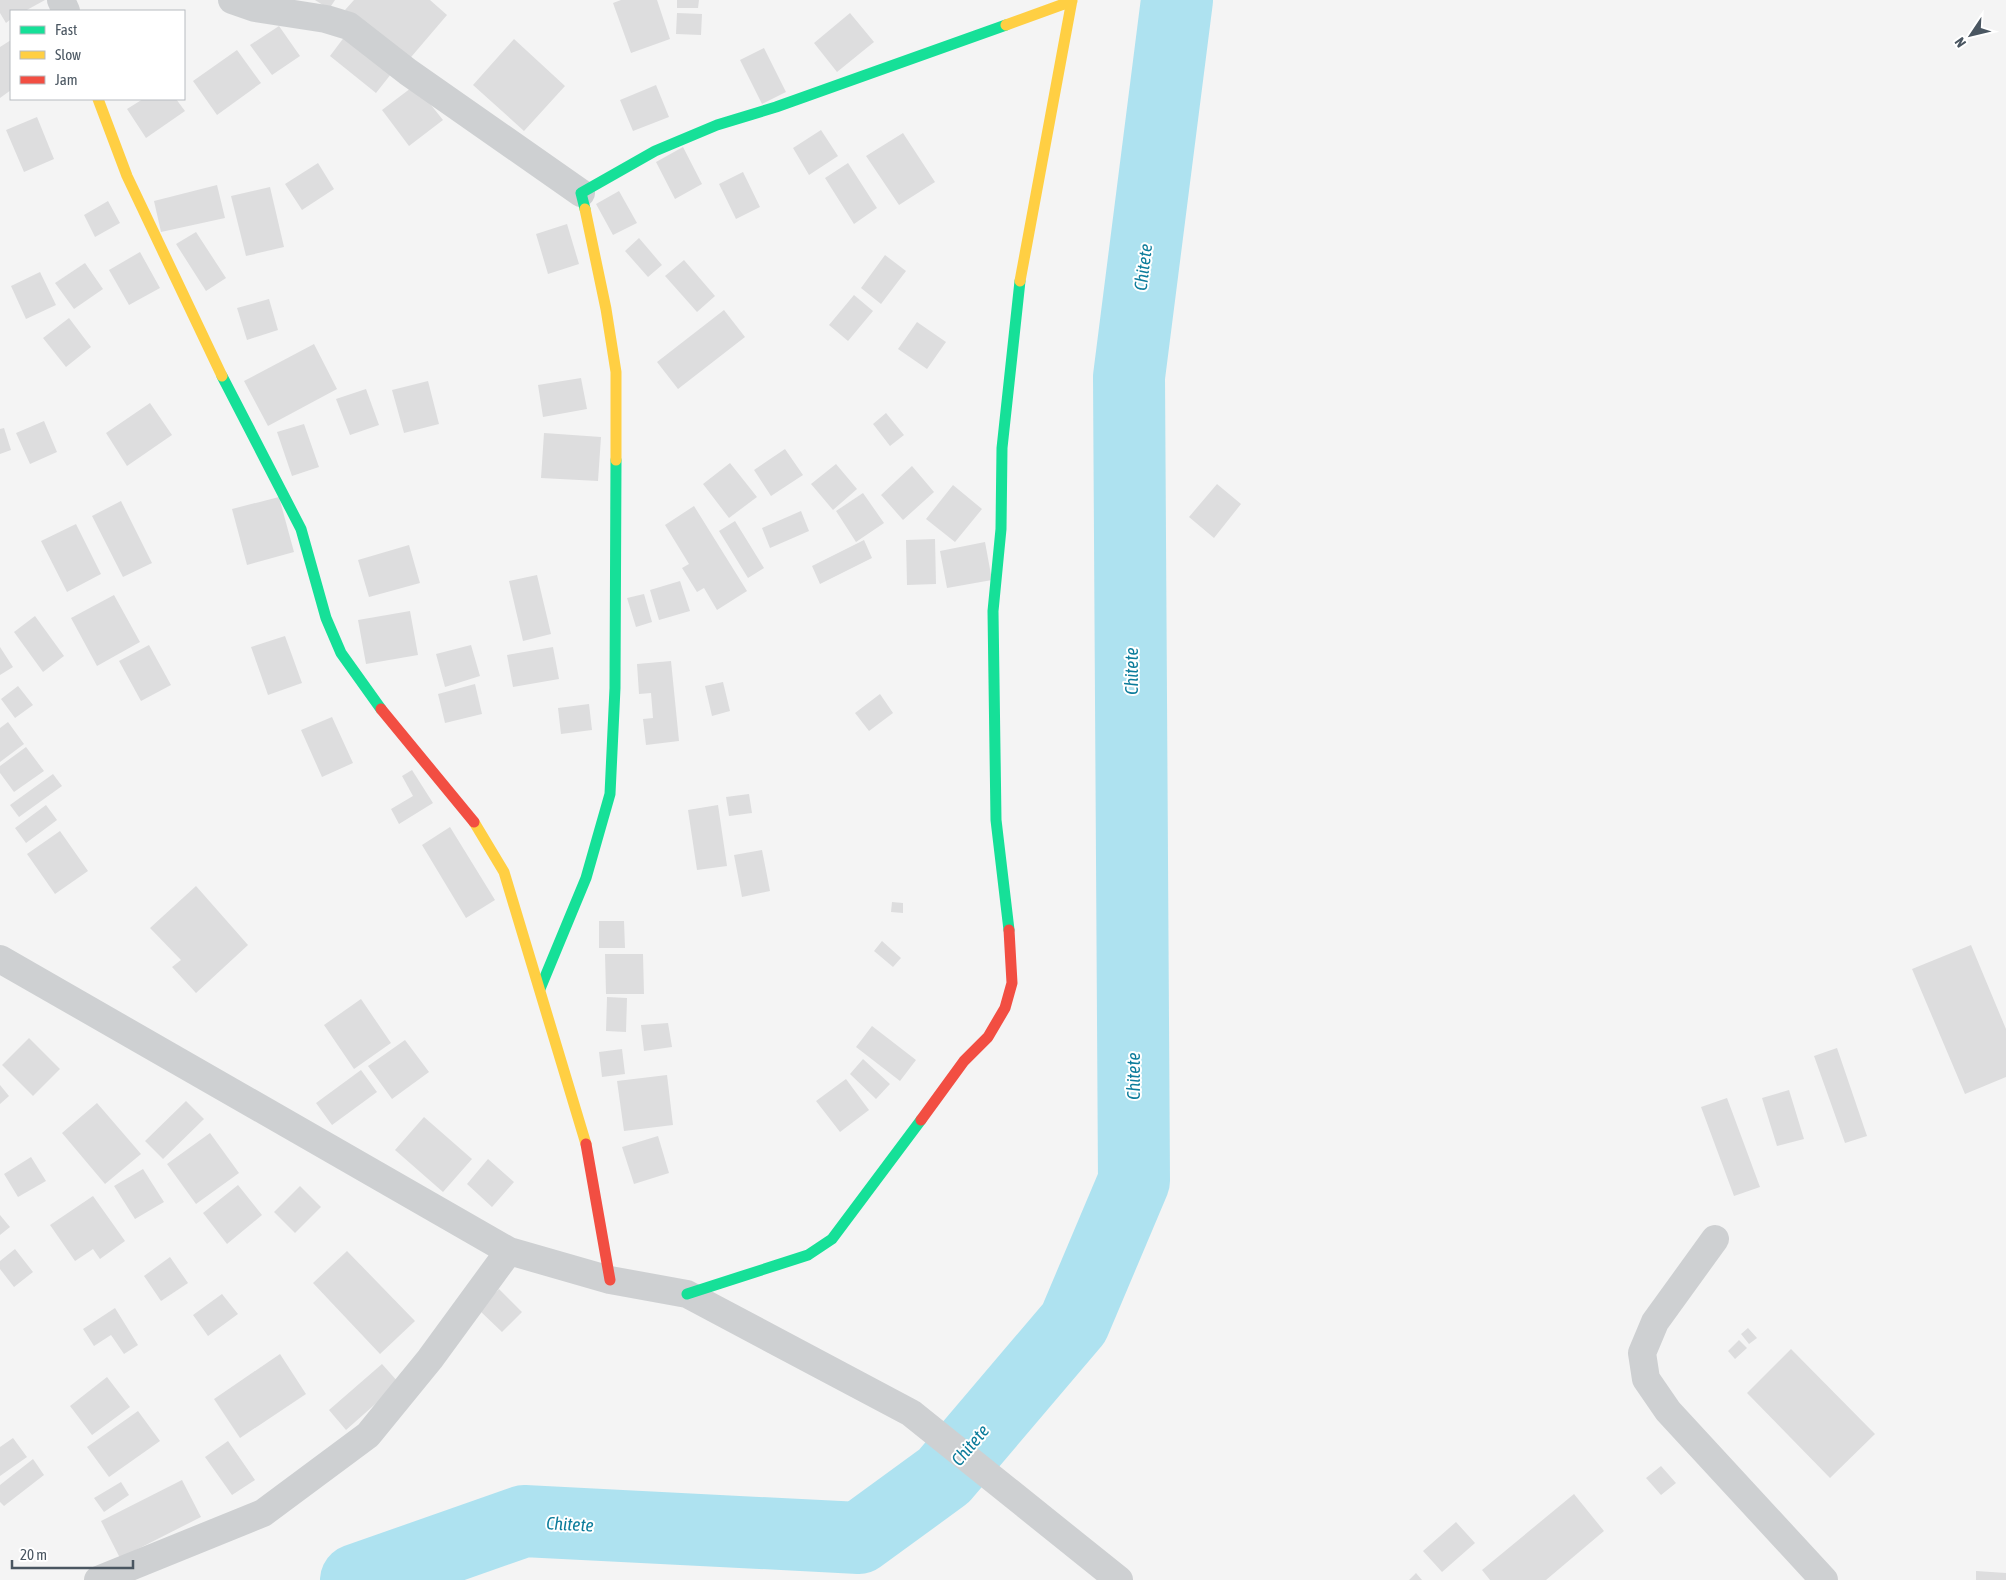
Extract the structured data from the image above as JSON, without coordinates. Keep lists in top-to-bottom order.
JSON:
{
  "water": ["Chitete"],
  "legend": ["Fast", "Slow", "Jam"],
  "scale_bar": "20 m",
  "north": "bottom left"
}
